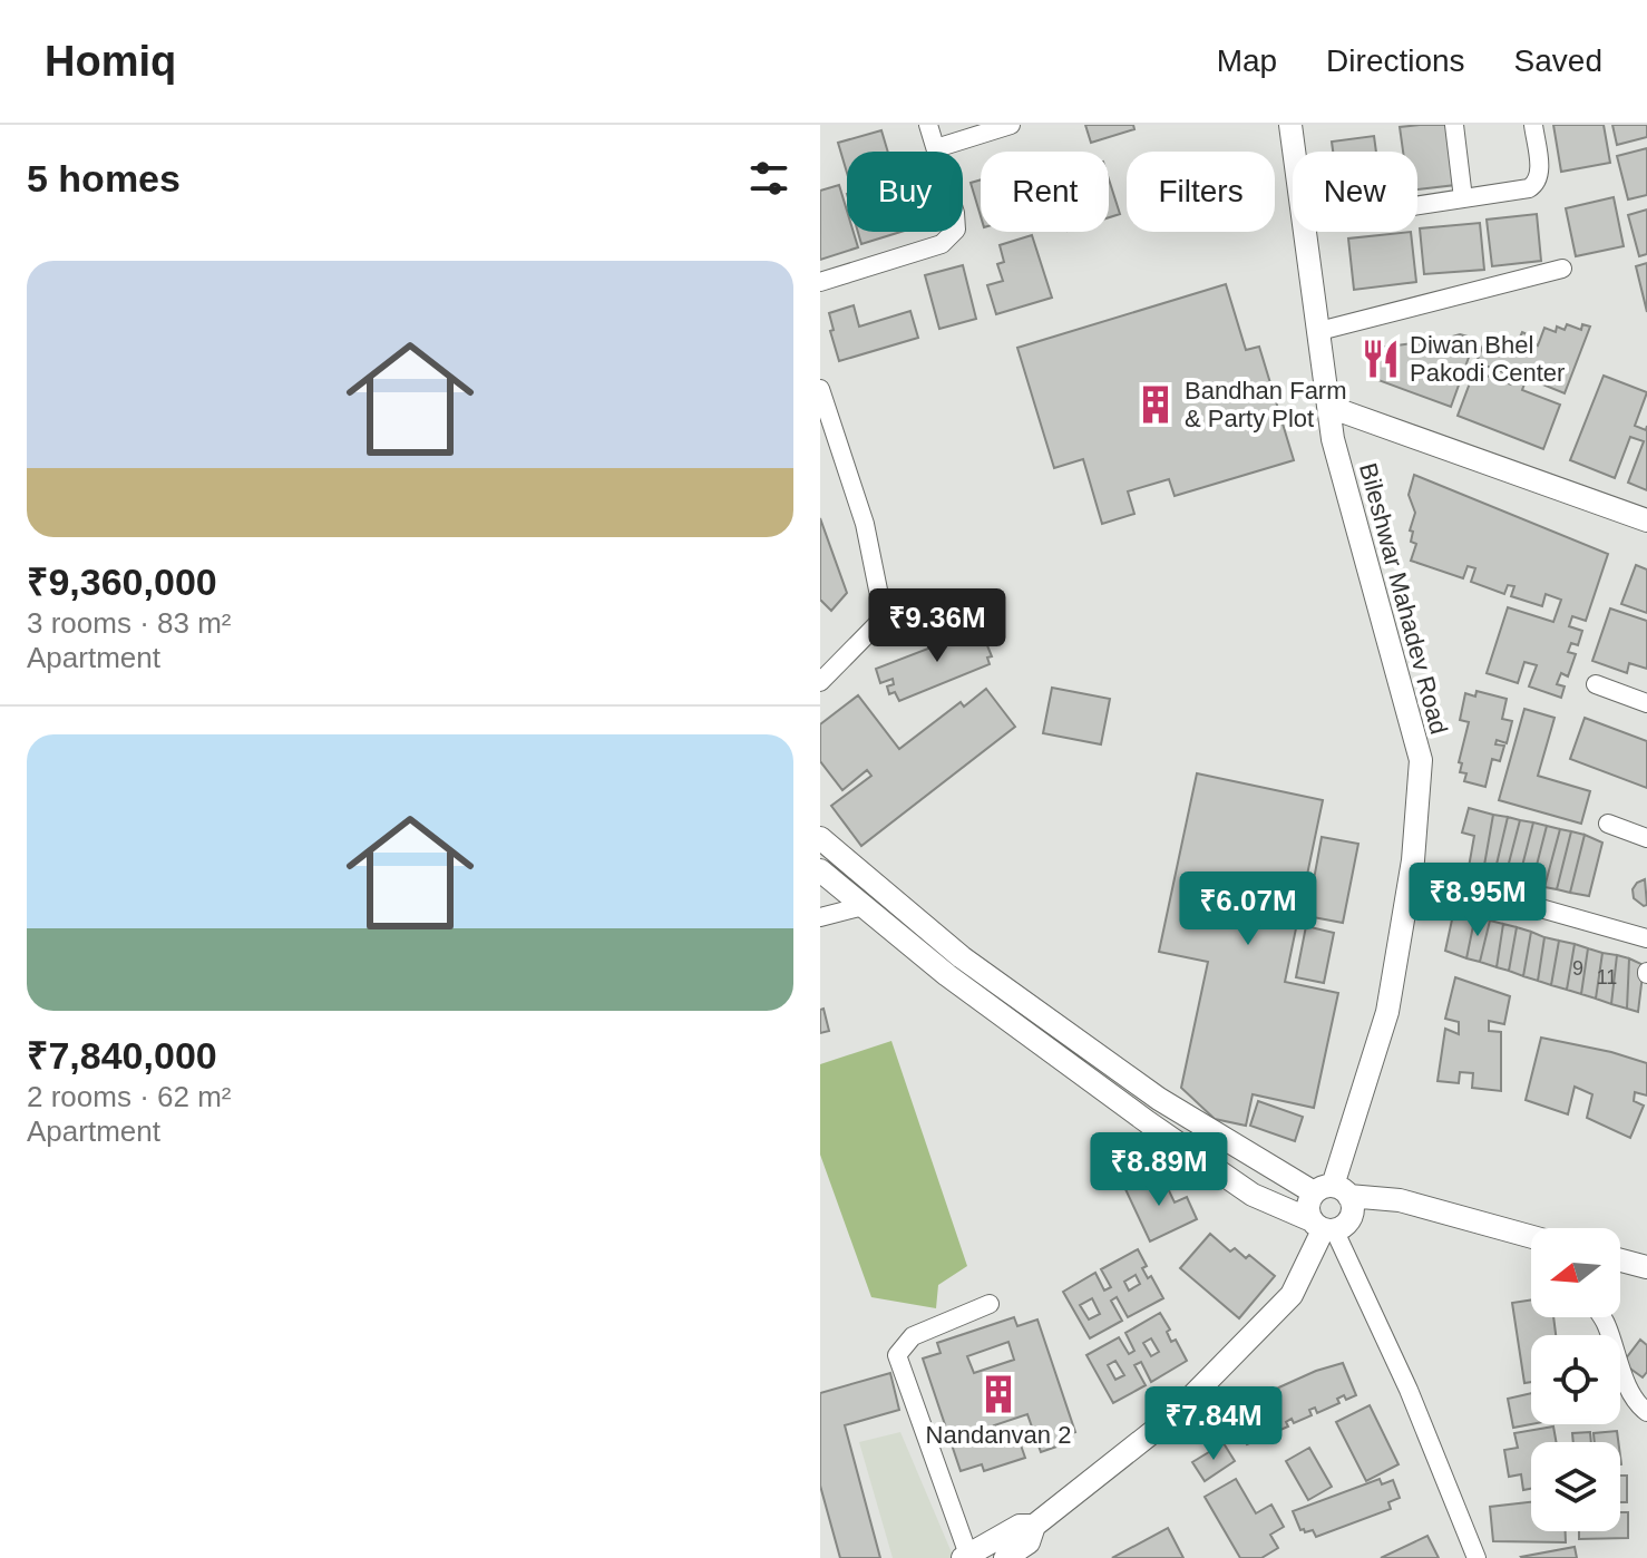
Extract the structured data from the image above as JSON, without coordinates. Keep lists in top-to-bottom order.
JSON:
{
  "streets": {
    "street": ["Bileshwar Mahadev Road"]
  },
  "places": {
    "restaurant": ["Diwan Bhel Pakodi Center"],
    "building": ["Bandhan Farm & Party Plot", "Nandanvan 2"]
  },
  "house_numbers": ["9", "11"],
  "north": "left",
  "page": {
    "header": "Homiq",
    "nav": ["Map", "Directions", "Saved"],
    "heading": "5 homes",
    "chip": [
      "Buy",
      "Rent",
      "Filters",
      "New"
    ],
    "list": [
      {
        "name": "₹9,360,000",
        "note": "3 rooms · 83 m² · Apartment"
      },
      {
        "name": "₹7,840,000",
        "note": "2 rooms · 62 m² · Apartment"
      }
    ],
    "price": [
      "₹9.36M",
      "₹8.95M",
      "₹6.07M",
      "₹8.89M",
      "₹7.84M"
    ]
  }
}
